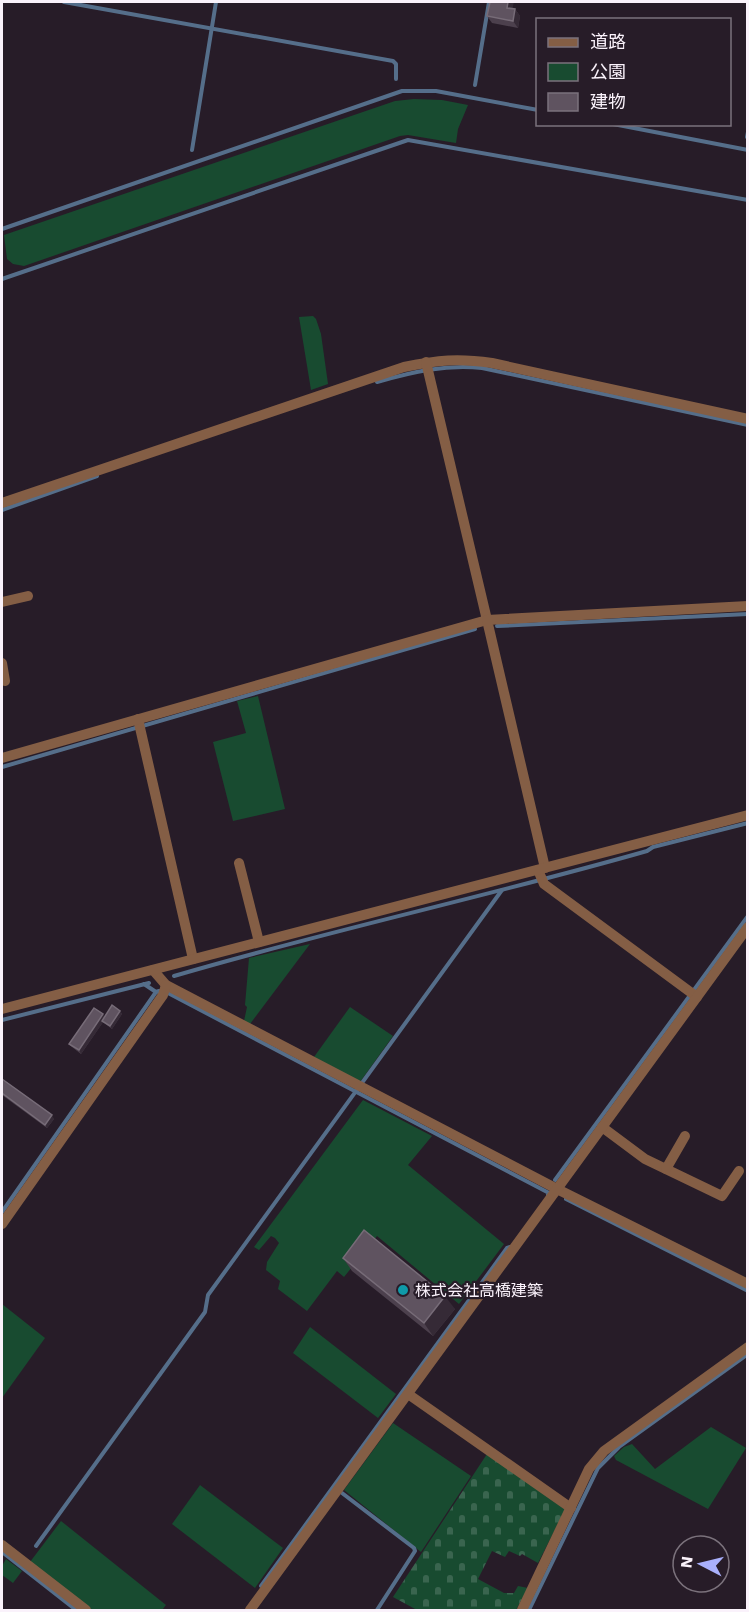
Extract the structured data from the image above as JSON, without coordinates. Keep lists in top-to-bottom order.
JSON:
{
  "places": ["株式会社高橋建築"],
  "legend": ["道路", "公園", "建物"],
  "north": "left"
}
